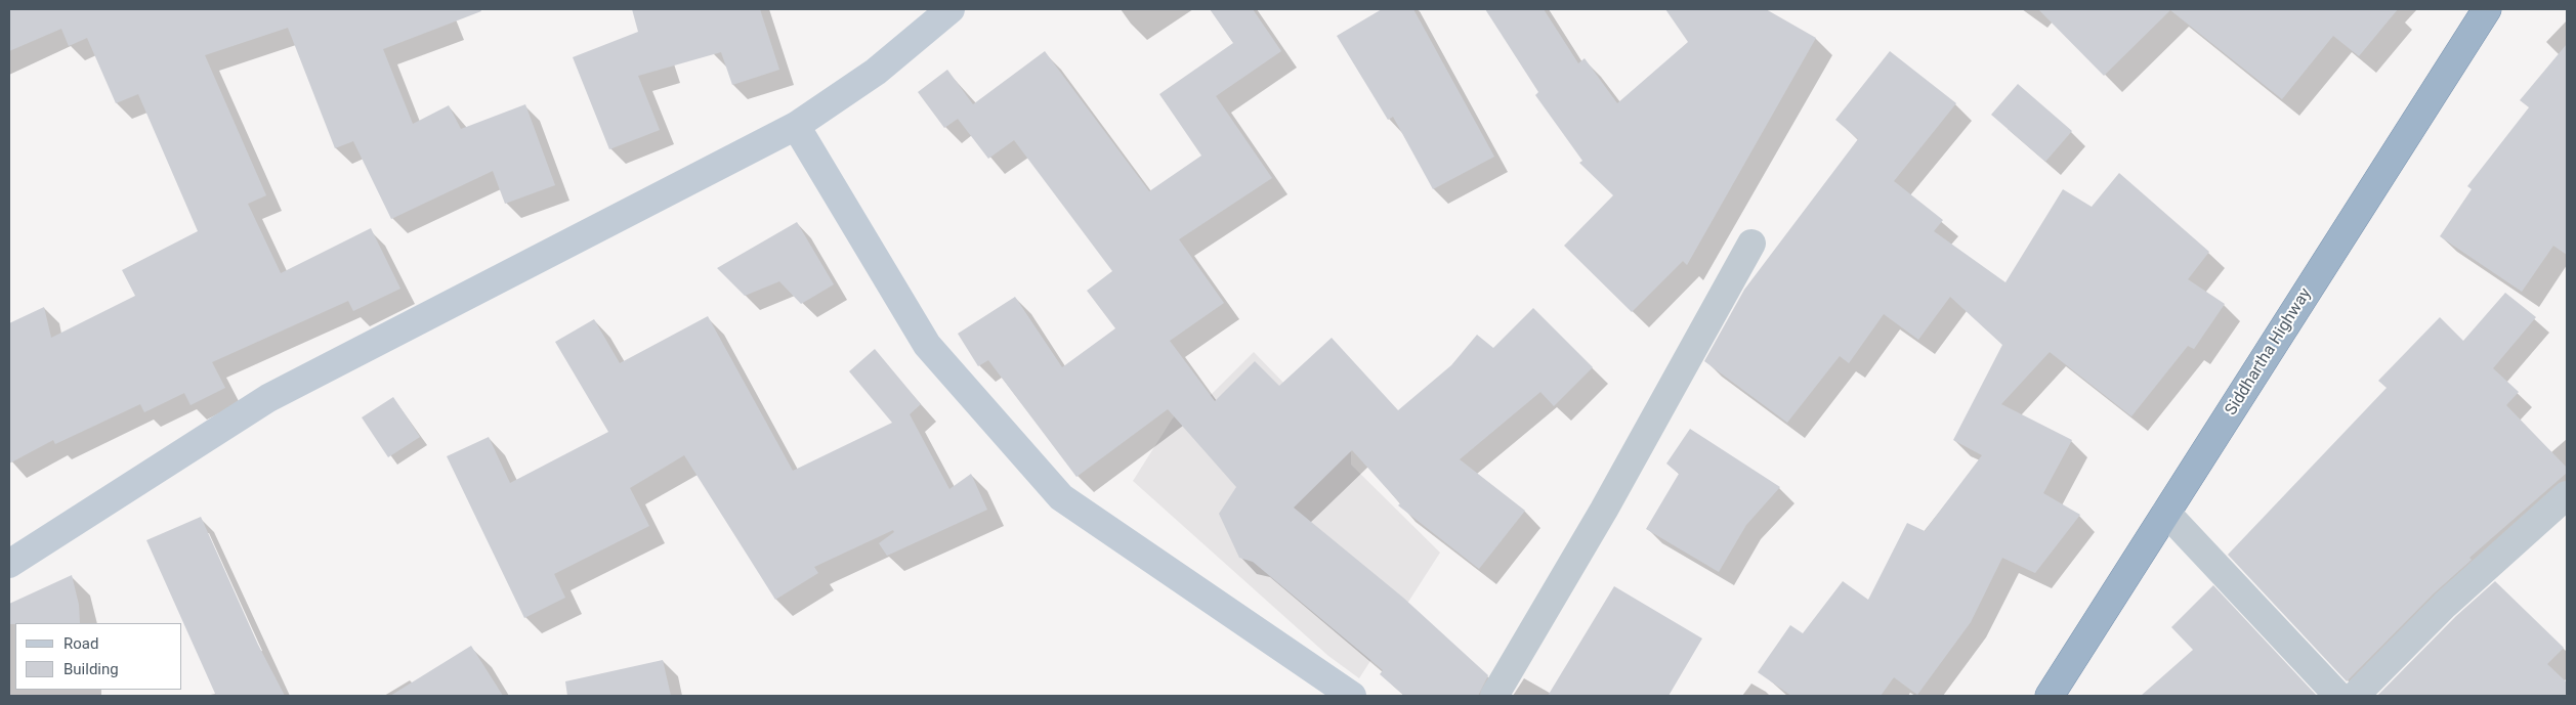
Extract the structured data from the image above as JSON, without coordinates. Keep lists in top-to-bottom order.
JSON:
{
  "streets": {
    "highway": ["Siddhartha Highway"]
  },
  "legend": ["Road", "Building"]
}
